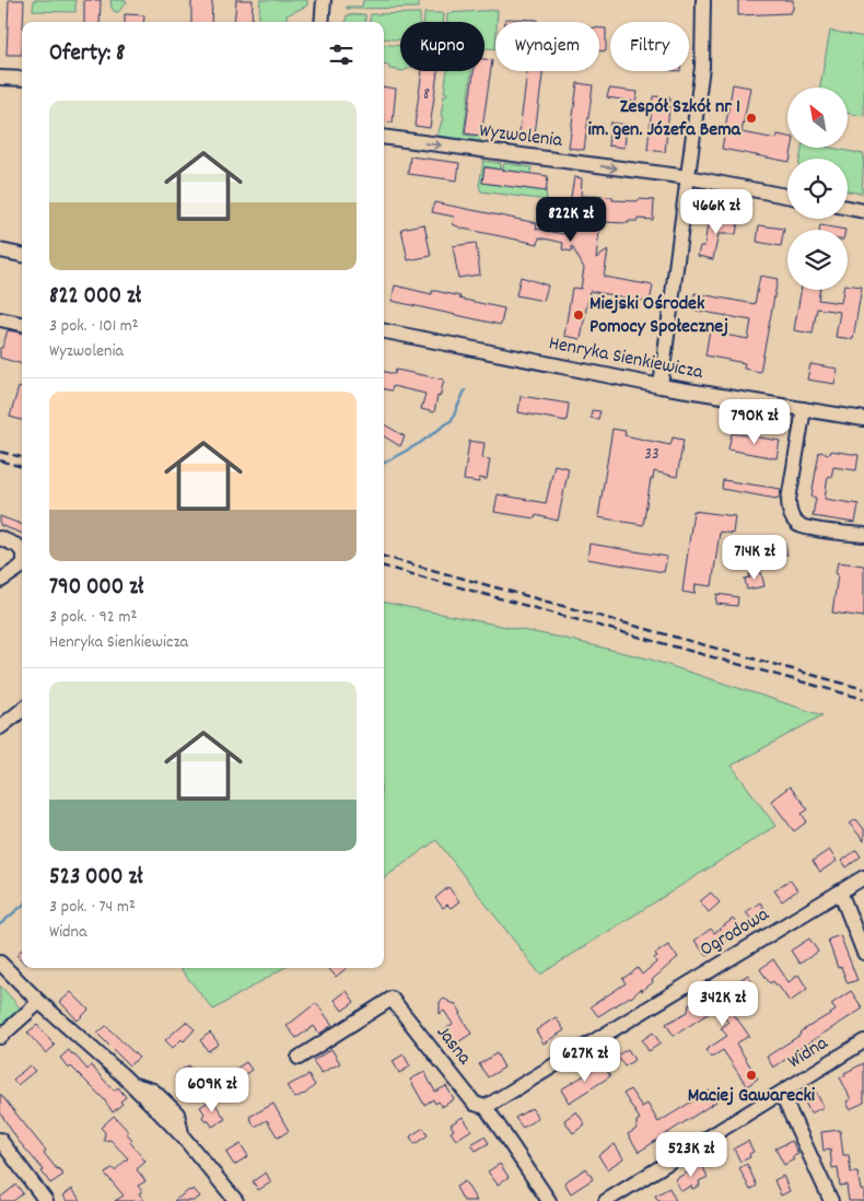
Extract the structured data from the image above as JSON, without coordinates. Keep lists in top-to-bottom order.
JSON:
{
  "streets": {
    "street": [
      "Wyzwolenia",
      "Henryka Sienkiewicza",
      "Ogrodowa",
      "Jasna",
      "Widna"
    ]
  },
  "crossings": [
    ["Ogrodowa", "Jasna"]
  ],
  "one_way": ["Wyzwolenia"],
  "places": ["Zespół Szkół nr 1 im. gen. Józefa Bema", "Miejski Ośrodek Pomocy Społecznej", "Maciej Gawarecki"],
  "house_numbers": ["8", "33"],
  "north": "top left",
  "page": {
    "chip": ["Kupno", "Wynajem", "Filtry"],
    "heading": "Oferty: 8",
    "list": [
      {
        "name": "822 000 zł",
        "note": "3 pok. · 101 m² · Wyzwolenia"
      },
      {
        "name": "790 000 zł",
        "note": "3 pok. · 92 m² · Henryka Sienkiewicza"
      },
      {
        "name": "523 000 zł",
        "note": "3 pok. · 74 m² · Widna"
      }
    ],
    "price": [
      "466K zł",
      "822K zł",
      "790K zł",
      "714K zł",
      "342K zł",
      "627K zł",
      "609K zł",
      "523K zł"
    ]
  }
}
